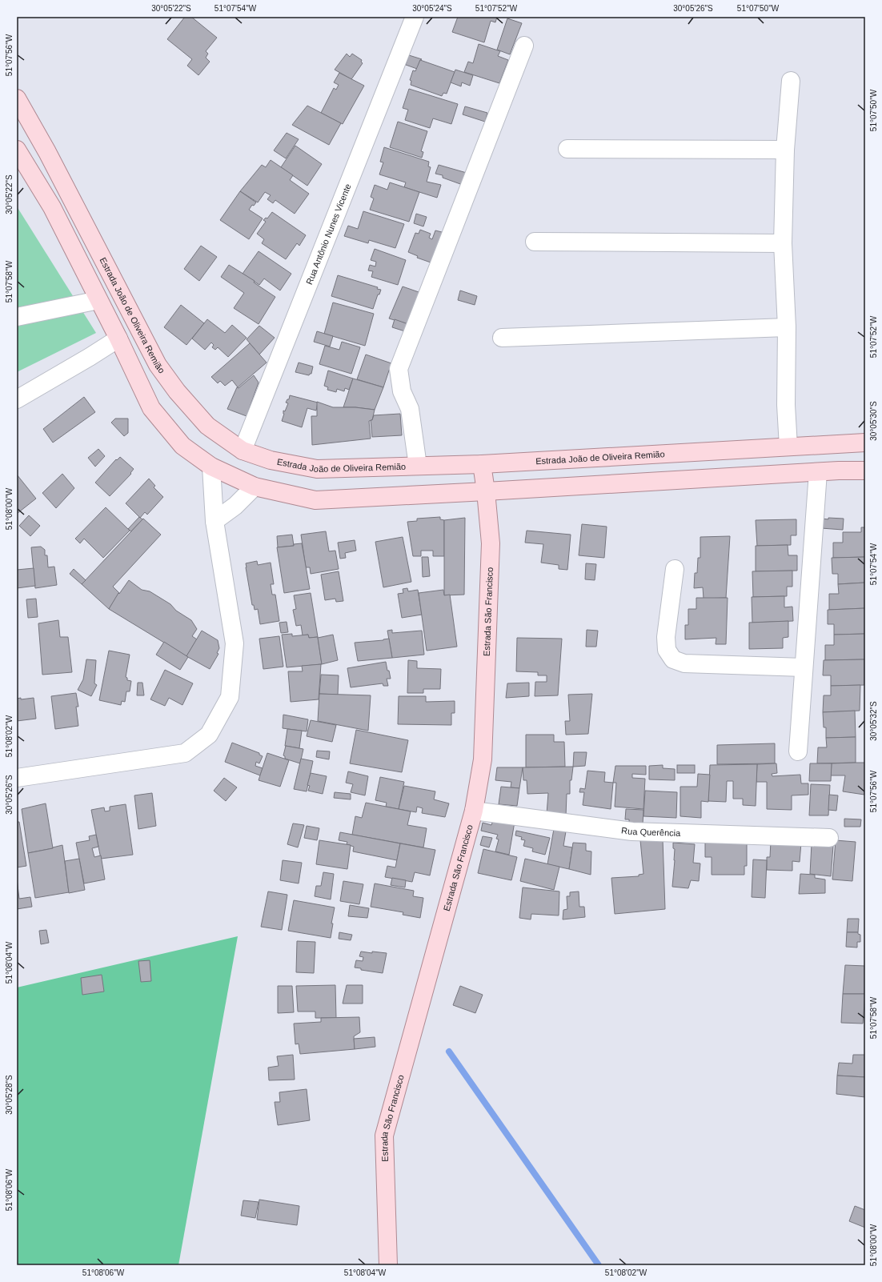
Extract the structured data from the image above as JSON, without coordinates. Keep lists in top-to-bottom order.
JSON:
{
  "streets": {
    "main road": ["Estrada João de Oliveira Remião", "Estrada São Francisco"],
    "street": ["Rua Antônio Nunes Vicente", "Rua Querência"]
  },
  "crossings": [
    ["Rua Antônio Nunes Vicente", "Estrada João de Oliveira Remião"],
    ["Estrada João de Oliveira Remião", "Estrada São Francisco"],
    ["Estrada São Francisco", "Rua Querência"]
  ],
  "coordinates": [
    "30°05'22\"S",
    "51°07'54\"W",
    "30°05'24\"S",
    "51°07'52\"W",
    "30°05'26\"S",
    "51°07'50\"W",
    "51°07'56\"W",
    "51°07'58\"W",
    "30°05'30\"S",
    "51°08'00\"W",
    "30°05'32\"S",
    "51°08'02\"W",
    "51°08'04\"W",
    "30°05'28\"S",
    "51°08'06\"W"
  ]
}
